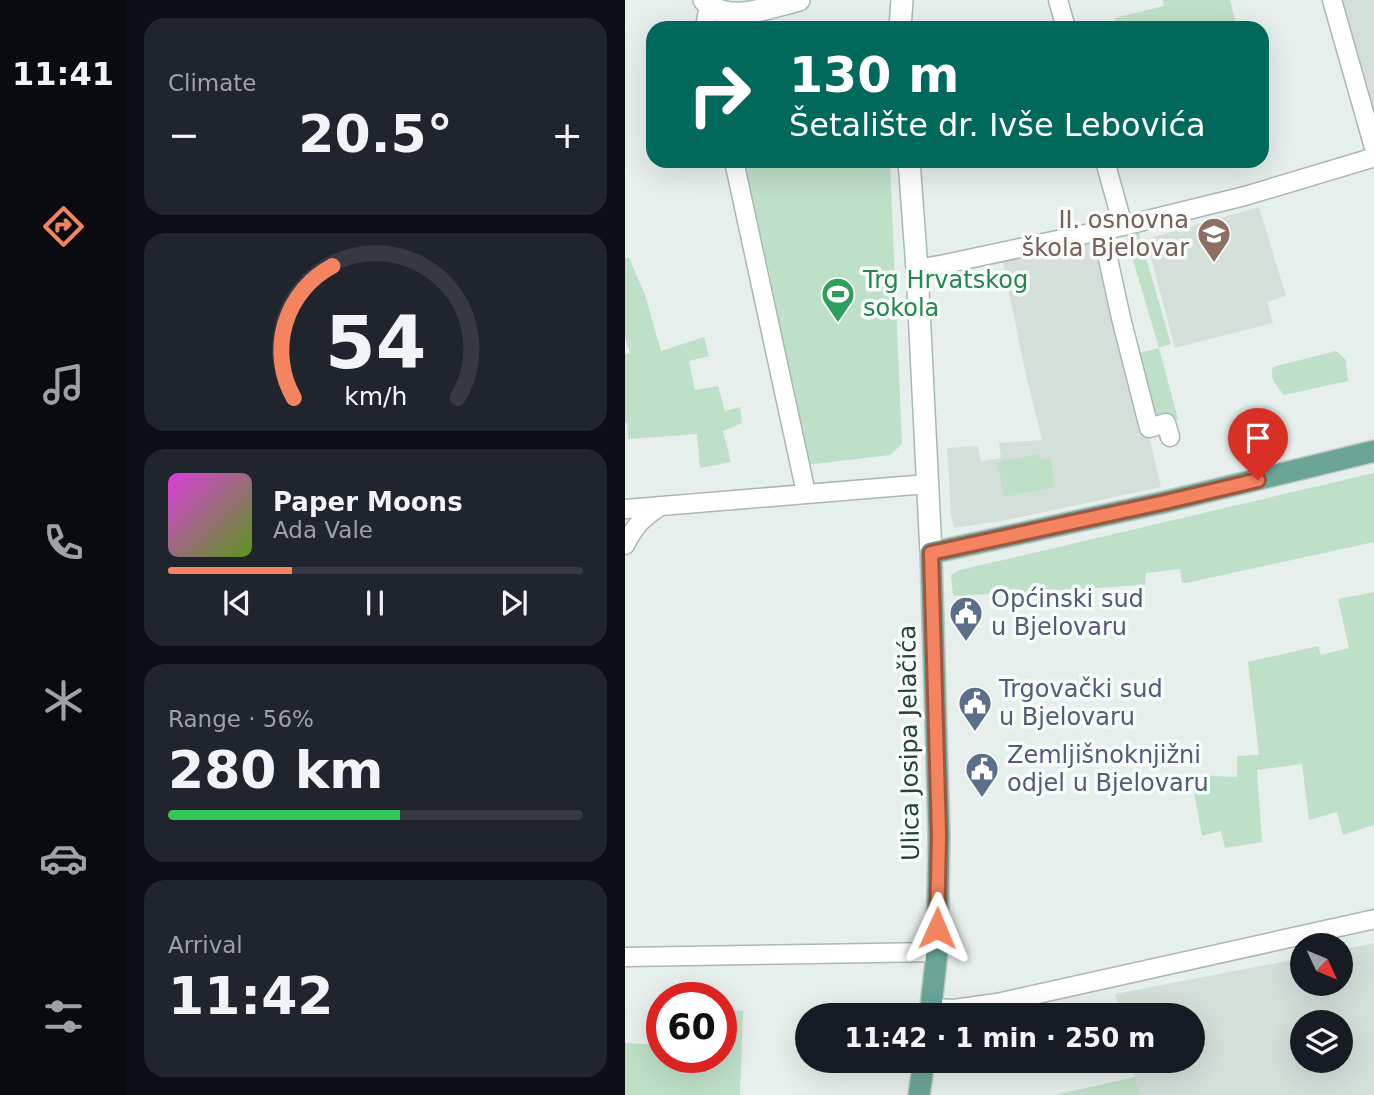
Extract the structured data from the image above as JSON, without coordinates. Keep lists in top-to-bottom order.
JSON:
{
  "streets": {
    "main road": ["Ulica Josipa Jelačića"]
  },
  "places": {
    "school or university": ["II. osnovna škola Bjelovar"],
    "sports": ["Trg Hrvatskog sokola"],
    "public building": ["Općinski sud u Bjelovaru", "Trgovački sud u Bjelovaru", "Zemljišnoknjižni odjel u Bjelovaru"]
  },
  "north": "bottom right",
  "page": {
    "tabs": "11:41",
    "tile": [
      "Climate",
      ["Range · 56%", "280 km"],
      ["Arrival", "11:42"]
    ],
    "turn": ["130 m", "Šetalište dr. Ivše Lebovića"],
    "heat": ["−", "20.5°", "+"],
    "song": ["Paper Moons", "Ada Vale"],
    "limit": "60",
    "trip": "11:42 · 1 min · 250 m",
    "gauge": ["54", "km/h"]
  }
}
